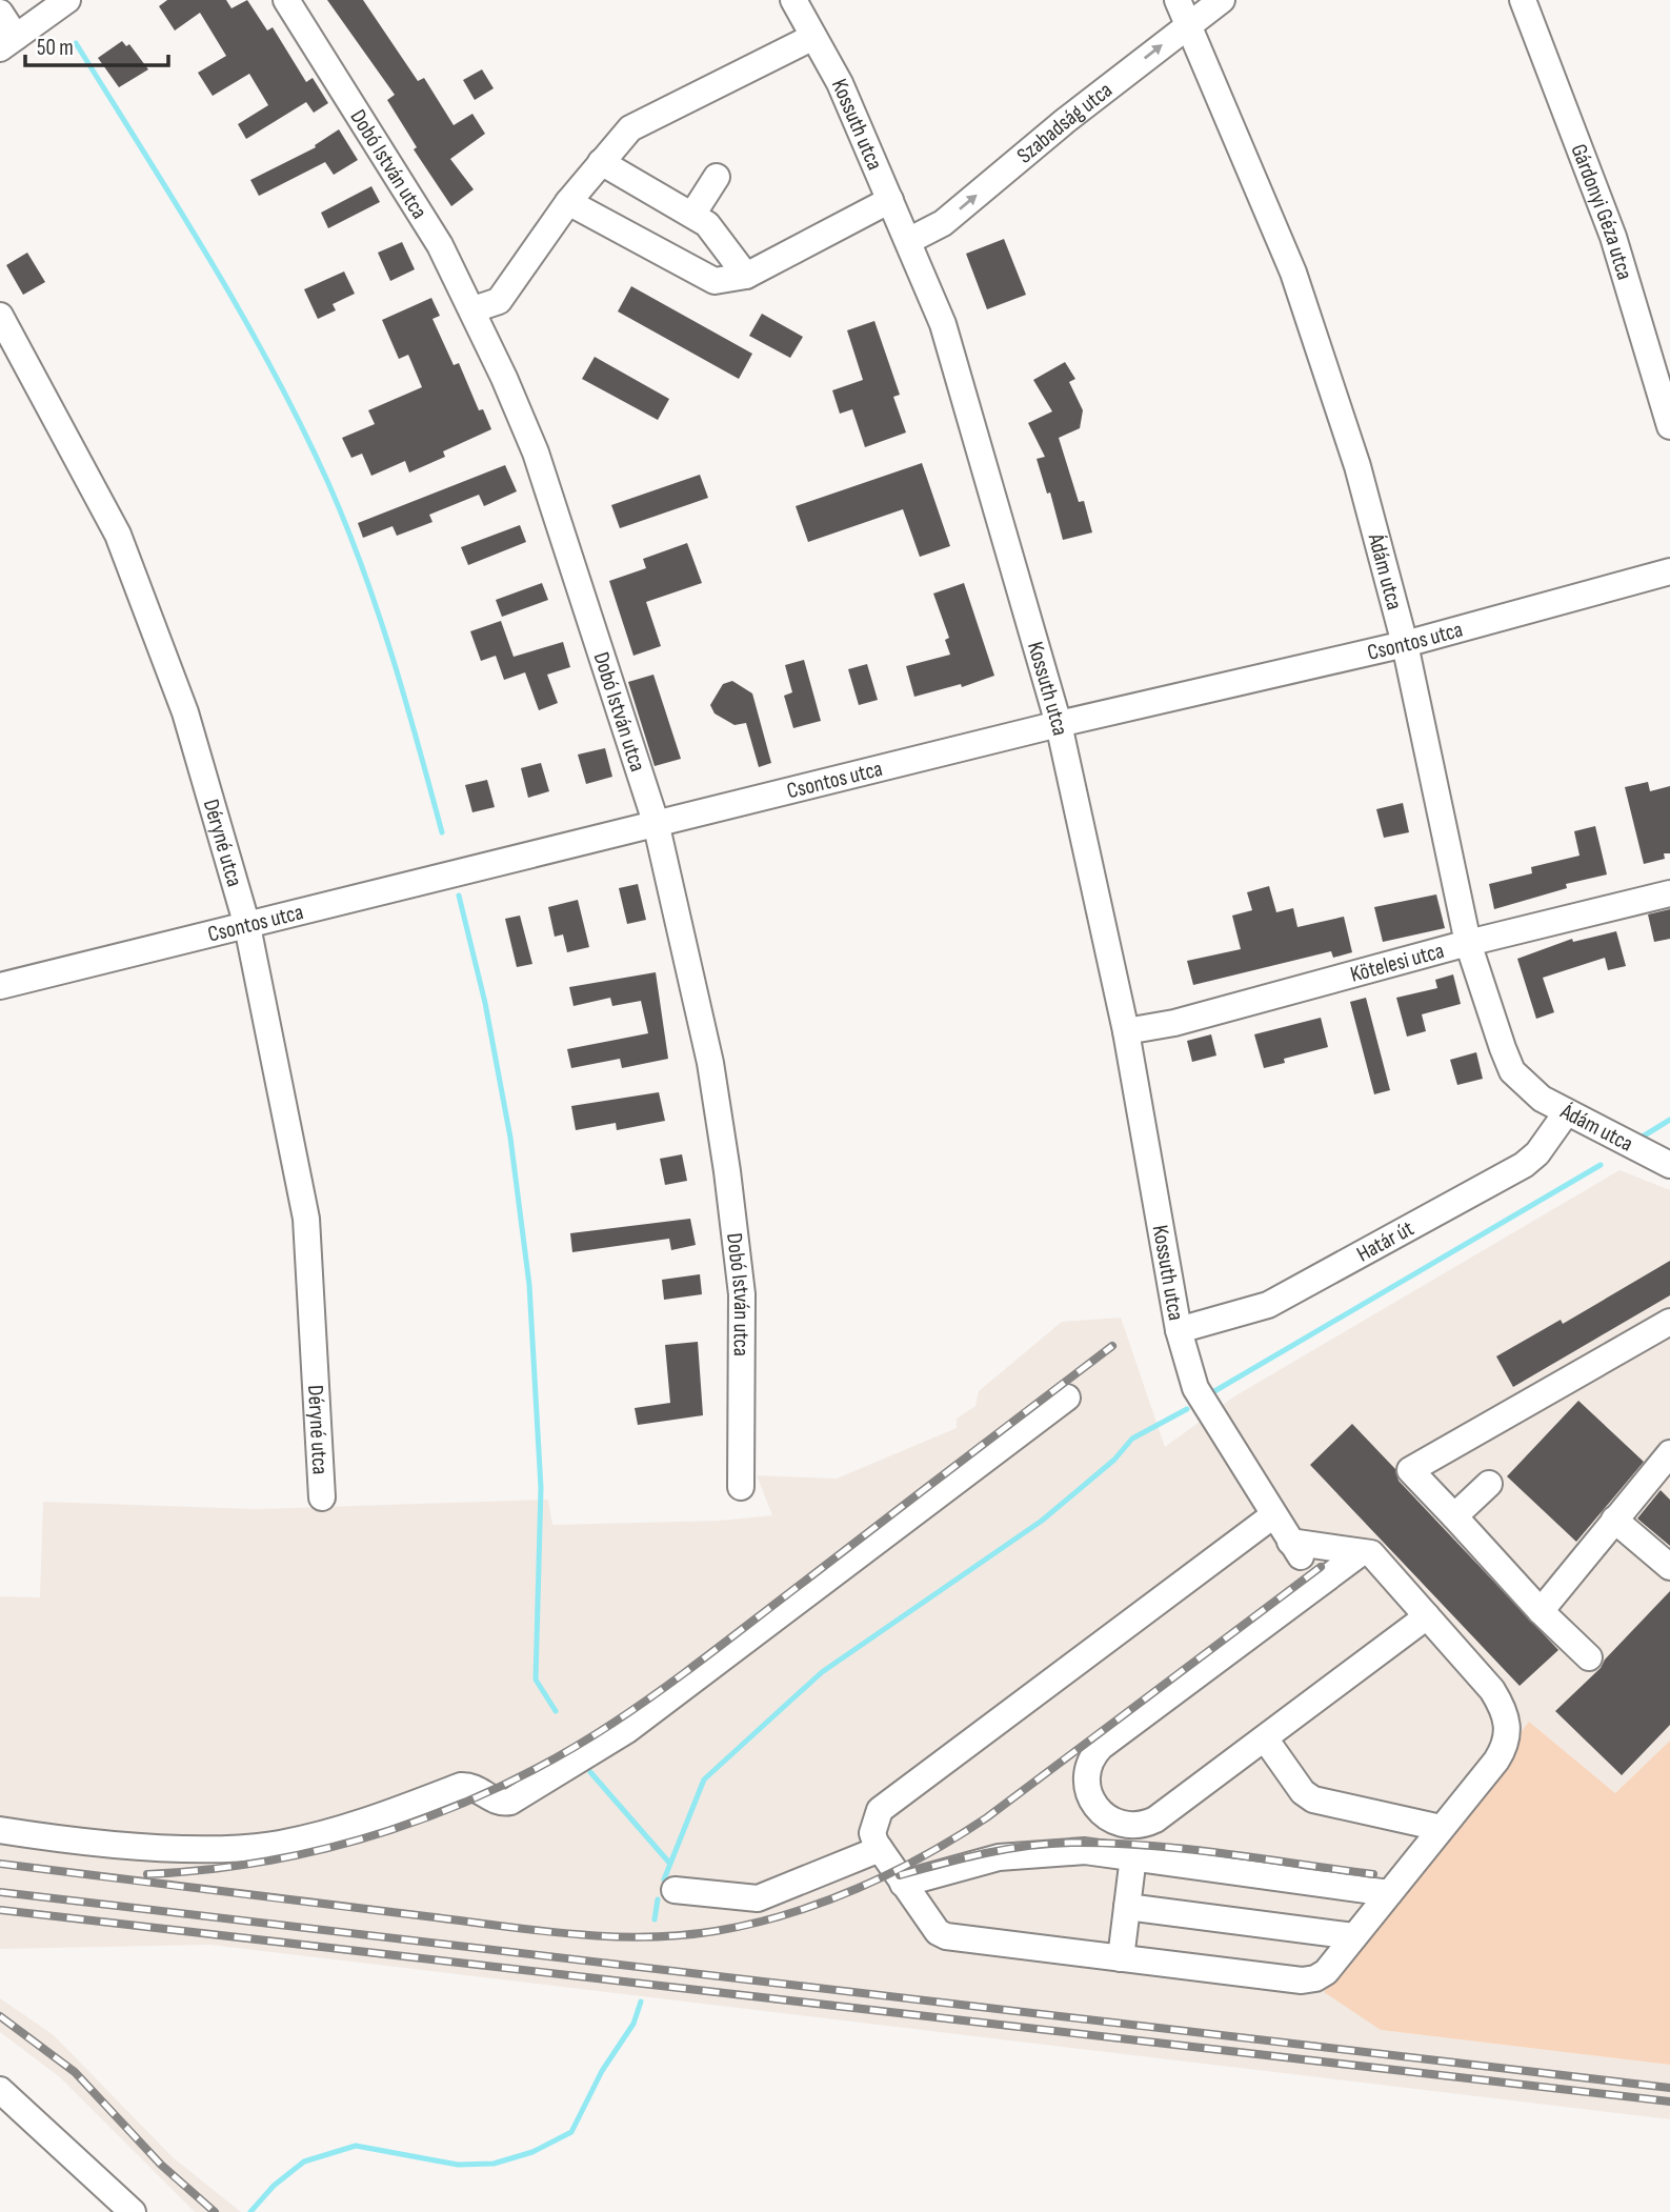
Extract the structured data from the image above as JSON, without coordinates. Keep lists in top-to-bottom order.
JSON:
{
  "streets": {
    "street": [
      "Szabadság utca",
      "Kossuth utca",
      "Dobó István utca",
      "Gárdonyi Géza utca",
      "Ádám utca",
      "Csontos utca",
      "Déryné utca",
      "Kötelesi utca",
      "Határ út"
    ]
  },
  "crossings": [
    ["Szabadság utca", "Kossuth utca"],
    ["Szabadság utca", "Ádám utca"],
    ["Kossuth utca", "Csontos utca"],
    ["Kossuth utca", "Kötelesi utca"],
    ["Kossuth utca", "Határ út"],
    ["Dobó István utca", "Csontos utca"],
    ["Ádám utca", "Csontos utca"],
    ["Ádám utca", "Kötelesi utca"],
    ["Ádám utca", "Határ út"],
    ["Csontos utca", "Déryné utca"]
  ],
  "one_way": ["Szabadság utca"],
  "scale_bar": "50 m"
}
